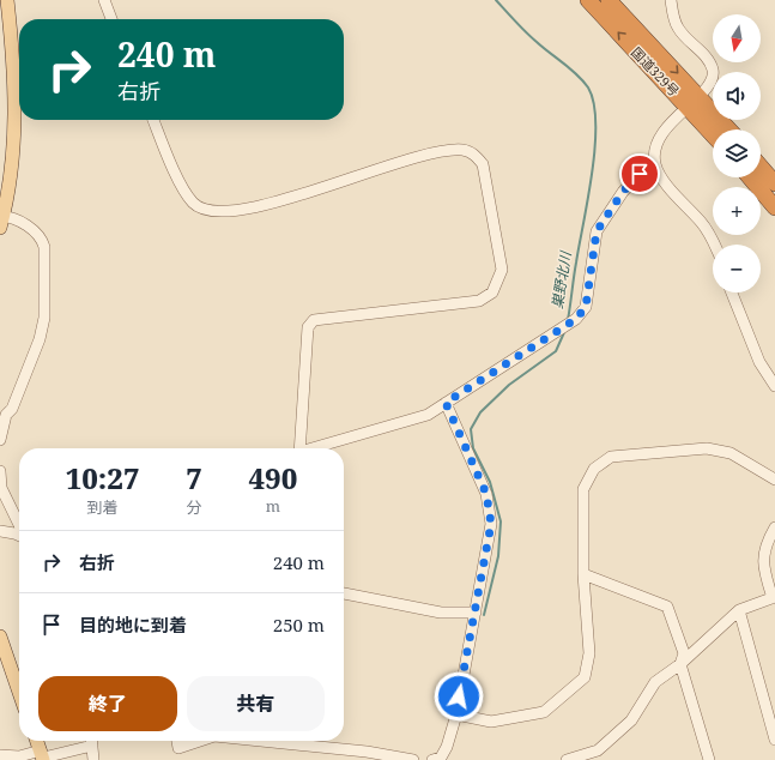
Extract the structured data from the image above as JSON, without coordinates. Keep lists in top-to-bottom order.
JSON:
{
  "streets": {
    "highway": ["国道329号"]
  },
  "water": ["巣野北川"],
  "north": "bottom",
  "page": {
    "map_buttons": ["+", "−"],
    "turn": ["240 m", "右折"],
    "eta": [
      "10:27",
      "到着",
      "7",
      "分",
      "490",
      "m"
    ],
    "list": [
      {
        "name": "右折",
        "value": "240 m"
      },
      {
        "name": "目的地に到着",
        "value": "250 m"
      }
    ],
    "buttons": ["終了", "共有"]
  }
}
